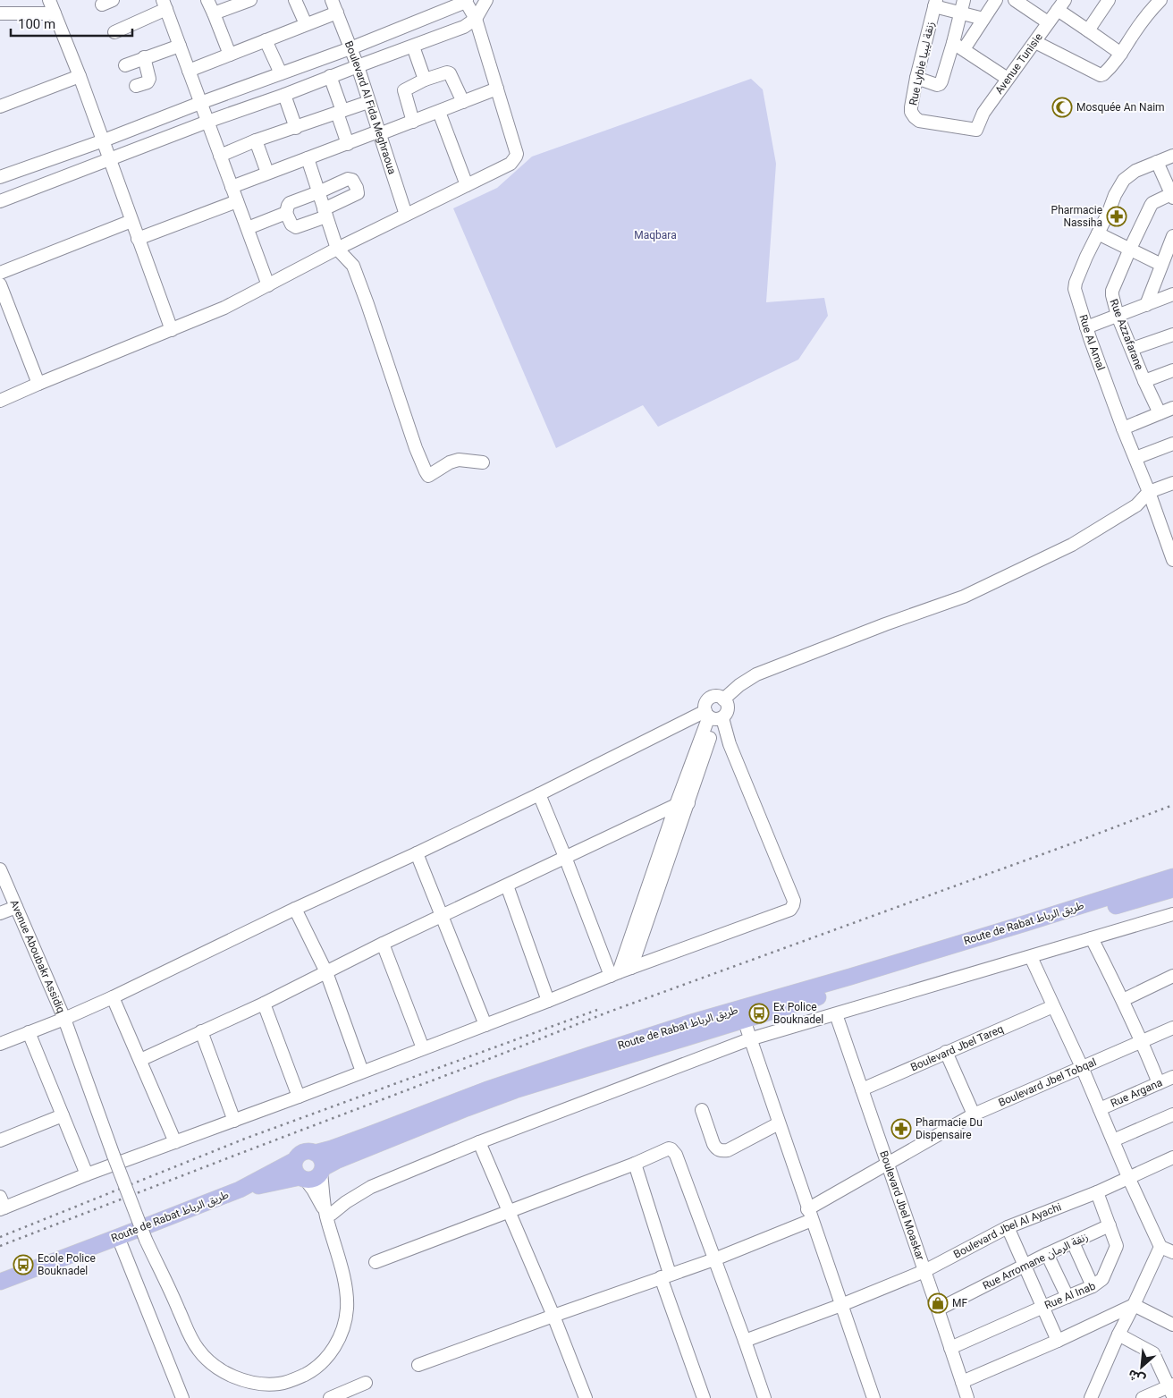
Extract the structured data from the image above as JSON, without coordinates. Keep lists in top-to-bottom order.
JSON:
{
  "streets": {
    "main road": ["Route de Rabat طريق الرباط"],
    "street": [
      "Rue Lybie زنقة ليبيا",
      "Avenue Tunisie",
      "Boulevard Al Fida Meghraoua",
      "Rue Azzafarane",
      "Rue Al Amal",
      "Avenue Aboubakr Assidiq",
      "Boulevard Jbel Tareq",
      "Boulevard Jbel Tobqal",
      "Rue Argana",
      "Boulevard Jbel Moaskar",
      "Boulevard Jbel Al Ayachi",
      "Rue Arromane زنقة الرمان",
      "Rue Al Inab"
    ]
  },
  "crossings": [
    ["Rue Lybie زنقة ليبيا", "Avenue Tunisie"],
    ["Boulevard Jbel Tareq", "Boulevard Jbel Moaskar"],
    ["Boulevard Jbel Tobqal", "Boulevard Jbel Moaskar"],
    ["Boulevard Jbel Moaskar", "Boulevard Jbel Al Ayachi"],
    ["Boulevard Jbel Moaskar", "Rue Arromane زنقة الرمان"],
    ["Boulevard Jbel Moaskar", "Rue Al Inab"],
    ["Boulevard Jbel Al Ayachi", "Rue Al Inab"],
    ["Rue Arromane زنقة الرمان", "Rue Al Inab"]
  ],
  "parks": ["Maqbara"],
  "places": {
    "mosque": ["Mosquée An Naim"],
    "pharmacy": ["Pharmacie Nassiha", "Pharmacie Du Dispensaire"],
    "bus stop": ["Ex Police Bouknadel", "Ecole Police Bouknadel"],
    "shop": ["MF"]
  },
  "scale_bar": "100 m",
  "north": "bottom left"
}
